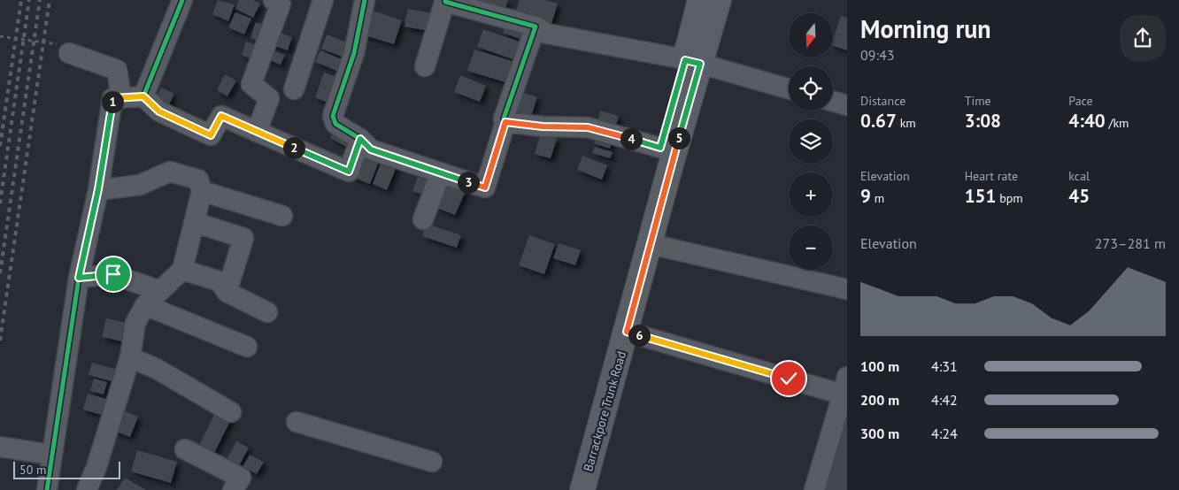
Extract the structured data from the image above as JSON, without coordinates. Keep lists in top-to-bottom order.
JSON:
{
  "streets": {
    "main road": ["Barrackpore Trunk Road"]
  },
  "scale_bar": "50 m",
  "north": "bottom",
  "page": {
    "heading": ["Morning run", "09:43"],
    "map_buttons": ["+", "−"],
    "stats": [
      ["Distance", "0.67 km"],
      ["Time", "3:08"],
      ["Pace", "4:40 /km"],
      ["Elevation", "9 m"],
      ["Heart rate", "151 bpm"],
      ["kcal", "45"]
    ],
    "pins": [
      "1",
      "5",
      "4",
      "2",
      "3",
      "6"
    ],
    "chart": ["Elevation", "273–281 m"],
    "list": [
      {
        "name": "100 m",
        "note": "4:31"
      },
      {
        "name": "200 m",
        "note": "4:42"
      },
      {
        "name": "300 m",
        "note": "4:24"
      }
    ],
    "scale": "50 m"
  }
}
